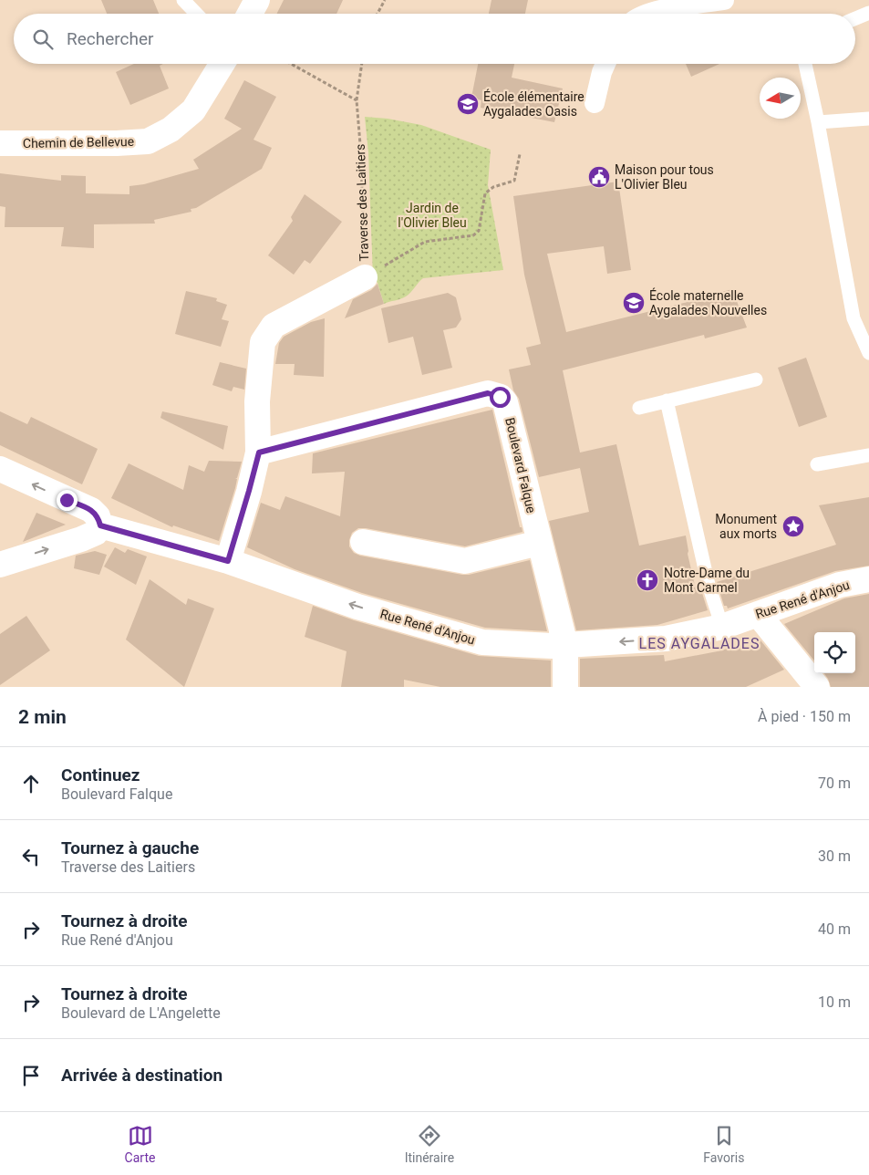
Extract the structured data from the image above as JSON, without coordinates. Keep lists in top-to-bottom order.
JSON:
{
  "streets": {
    "street": [
      "Chemin de Bellevue",
      "Traverse des Laitiers",
      "Boulevard Falque",
      "Rue René d'Anjou"
    ]
  },
  "crossings": [
    ["Traverse des Laitiers", "Boulevard Falque"],
    ["Traverse des Laitiers", "Rue René d'Anjou"],
    ["Boulevard Falque", "Rue René d'Anjou"]
  ],
  "districts": ["LES AYGALADES"],
  "parks": ["Jardin de l'Olivier Bleu"],
  "places": {
    "school or university": ["École élémentaire Aygalades Oasis", "École maternelle Aygalades Nouvelles"],
    "public building": ["Maison pour tous L'Olivier Bleu"],
    "place": ["Monument aux morts"],
    "church": ["Notre-Dame du Mont Carmel"]
  },
  "north": "left",
  "page": {
    "search": "Rechercher",
    "heading": ["2 min", "À pied · 150 m"],
    "list": [
      ["Continuez", "Boulevard Falque", "70 m"],
      ["Tournez à gauche", "Traverse des Laitiers", "30 m"],
      ["Tournez à droite", "Rue René d'Anjou", "40 m"],
      ["Tournez à droite", "Boulevard de L'Angelette", "10 m"],
      "Arrivée à destination"
    ],
    "nav": ["Carte", "Itinéraire", "Favoris"]
  }
}
